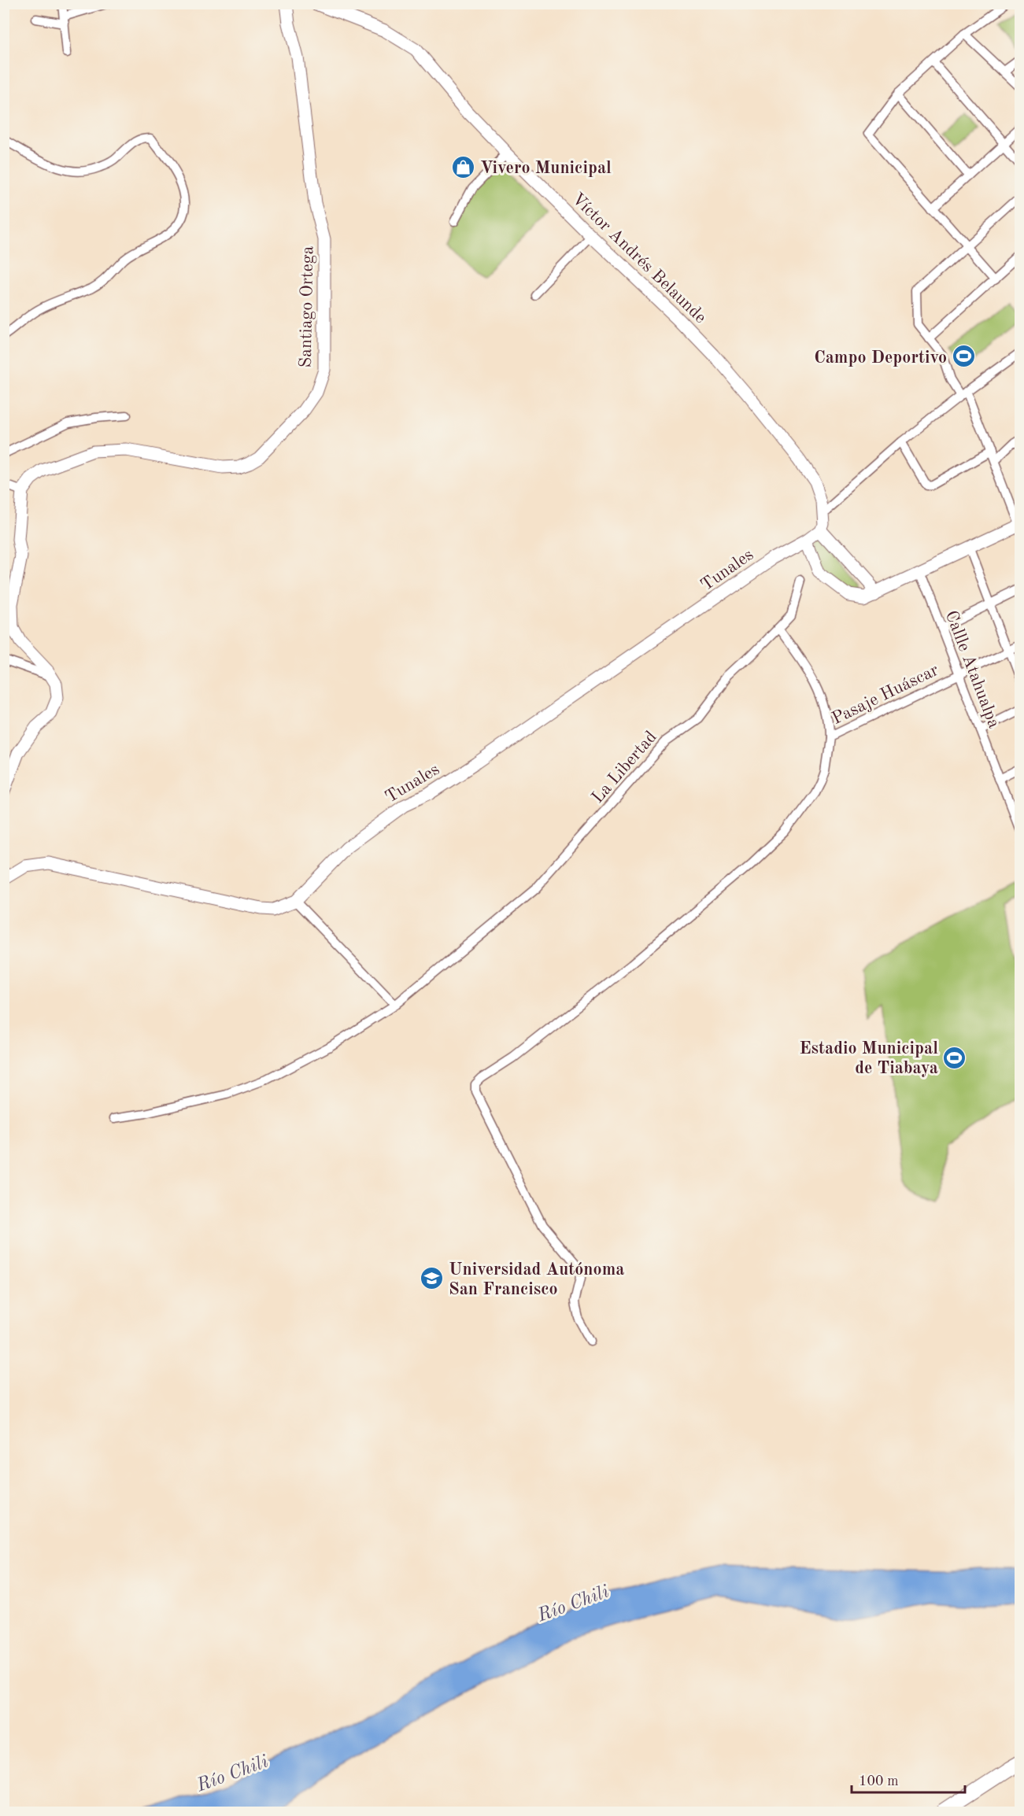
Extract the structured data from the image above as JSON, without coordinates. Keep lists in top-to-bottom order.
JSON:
{
  "streets": {
    "street": [
      "Víctor Andrés Belaunde",
      "Santiago Ortega",
      "Tunales",
      "Callle Atahualpa",
      "Pasaje Huáscar",
      "La Libertad"
    ]
  },
  "crossings": [
    ["Víctor Andrés Belaunde", "Tunales"],
    ["Callle Atahualpa", "Pasaje Huáscar"]
  ],
  "water": ["Río Chili"],
  "places": {
    "shop": ["Vivero Municipal"],
    "sports": ["Campo Deportivo", "Estadio Municipal de Tiabaya"],
    "school or university": ["Universidad Autónoma San Francisco"]
  },
  "scale_bar": "100 m"
}
